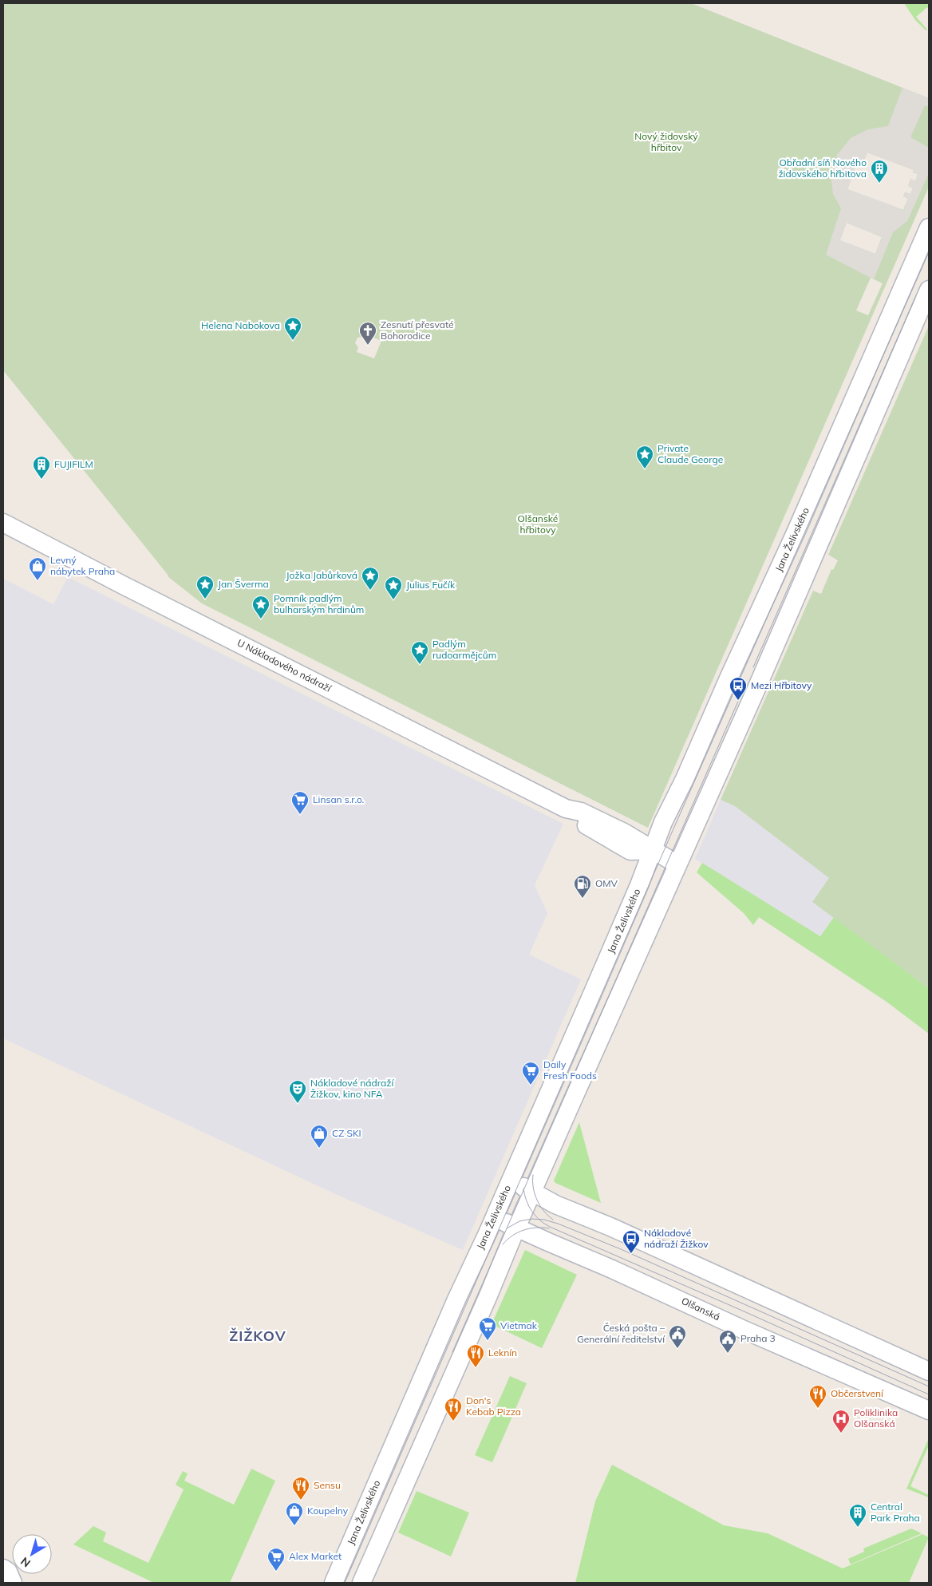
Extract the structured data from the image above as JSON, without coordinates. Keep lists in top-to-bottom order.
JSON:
{
  "streets": {
    "main road": ["Jana Želivského", "U Nákladového nádraží", "Olšanská"]
  },
  "crossings": [
    ["Jana Želivského", "U Nákladového nádraží"],
    ["Jana Želivského", "Olšanská"]
  ],
  "districts": ["ŽIŽKOV"],
  "parks": ["Nový židovský hřbitov", "Olšanské hřbitovy"],
  "places": {
    "building": ["Obřadní síň Nového židovského hřbitova", "FUJIFILM", "Central Park Praha"],
    "place": [
      "Helena Nabokova",
      "Private Claude George",
      "Jožka Jabůrková",
      "Jan Šverma",
      "Julius Fučík",
      "Pomník padlým bulharským hrdinům",
      "Padlým rudoarmějcům"
    ],
    "church": ["Zesnutí přesvaté Bohorodice"],
    "shop": ["Levný nábytek Praha", "CZ SKI", "Koupelny"],
    "bus stop": ["Mezi Hřbitovy", "Nákladové nádraží Žižkov"],
    "supermarket": [
      "Linsan s.r.o.",
      "Daily Fresh Foods",
      "Vietmak",
      "Alex Market"
    ],
    "fuel station": ["OMV"],
    "theatre": ["Nákladové nádraží Žižkov, kino NFA"],
    "public building": ["Česká pošta – Generální ředitelství", "Praha 3"],
    "restaurant": [
      "Leknín",
      "Občerstvení",
      "Don's Kebab Pizza",
      "Sensu"
    ],
    "hospital": ["Poliklinika Olšanská"]
  },
  "north": "bottom left"
}
